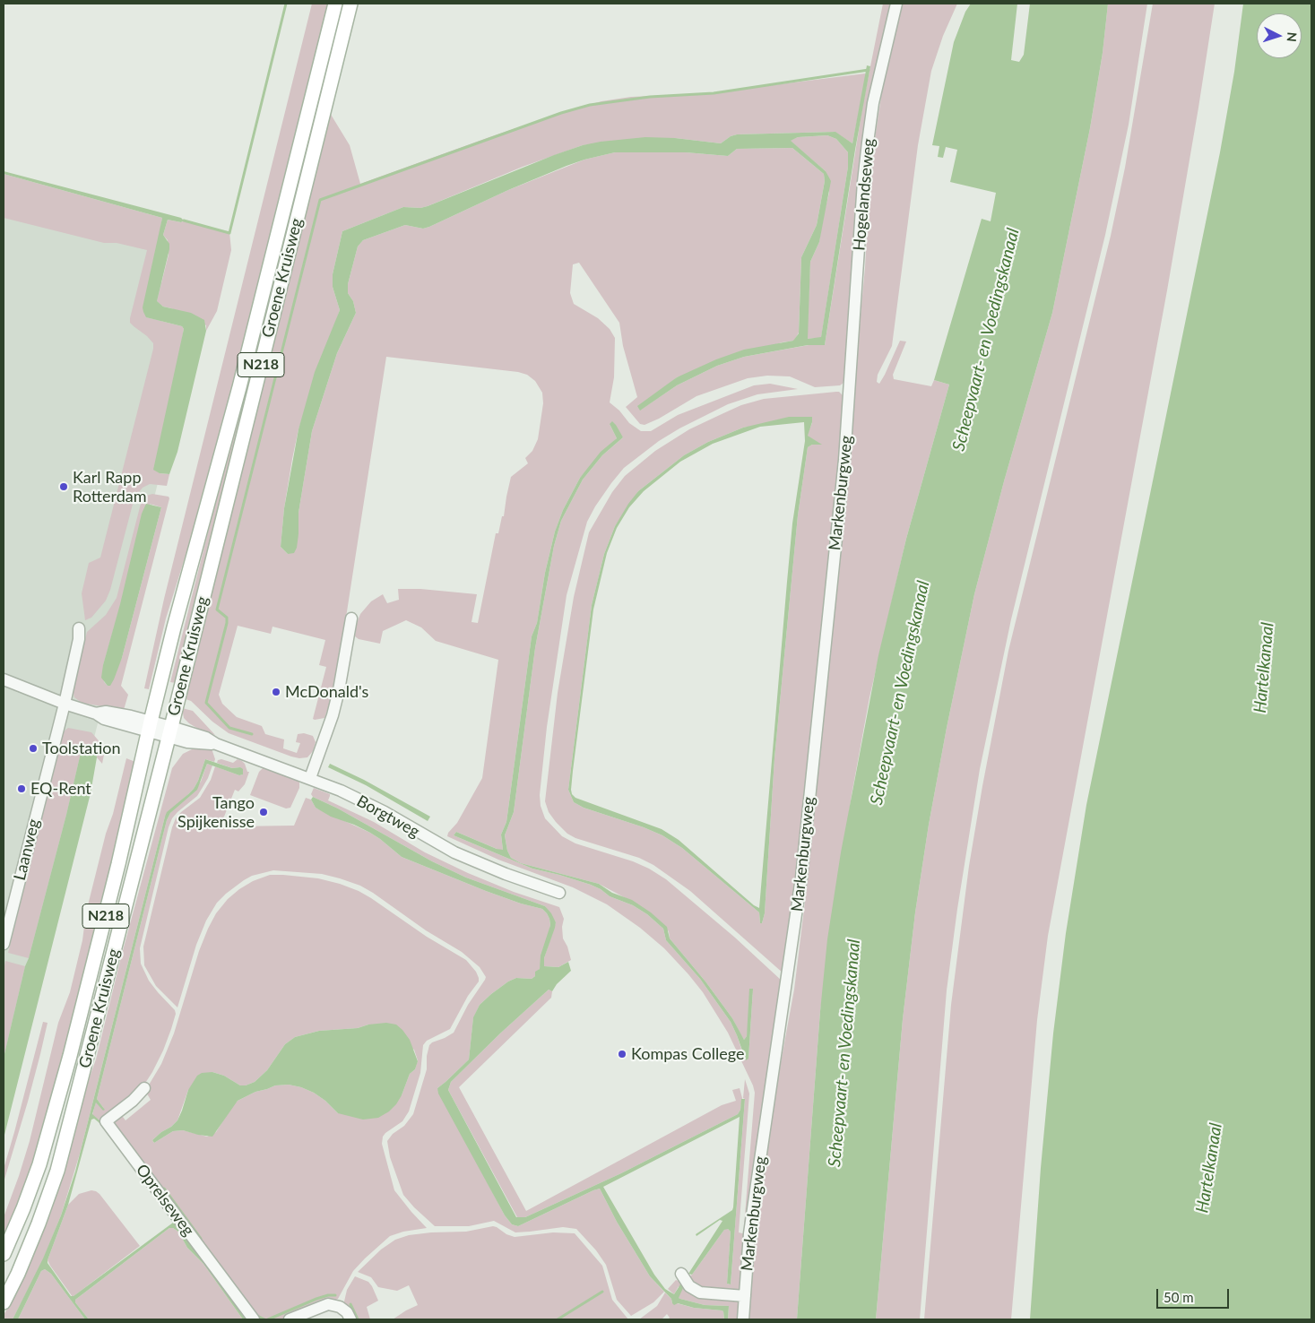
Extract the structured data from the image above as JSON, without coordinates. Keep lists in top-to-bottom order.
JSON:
{
  "streets": {
    "main road": ["Groene Kruisweg", "N218"],
    "street": [
      "Hogelandseweg",
      "Markenburgweg",
      "Borgtweg",
      "Laanweg",
      "Oprelseweg"
    ]
  },
  "crossings": [
    ["Hogelandseweg", "Markenburgweg"],
    ["Groene Kruisweg", "Borgtweg"],
    ["Borgtweg", "Laanweg"]
  ],
  "water": ["Scheepvaart- en Voedingskanaal", "Hartelkanaal"],
  "places": [
    "Karl Rapp Rotterdam",
    "McDonald's",
    "Toolstation",
    "EQ-Rent",
    "Tango Spijkenisse",
    "Kompas College"
  ],
  "scale_bar": "50 m",
  "north": "right"
}
